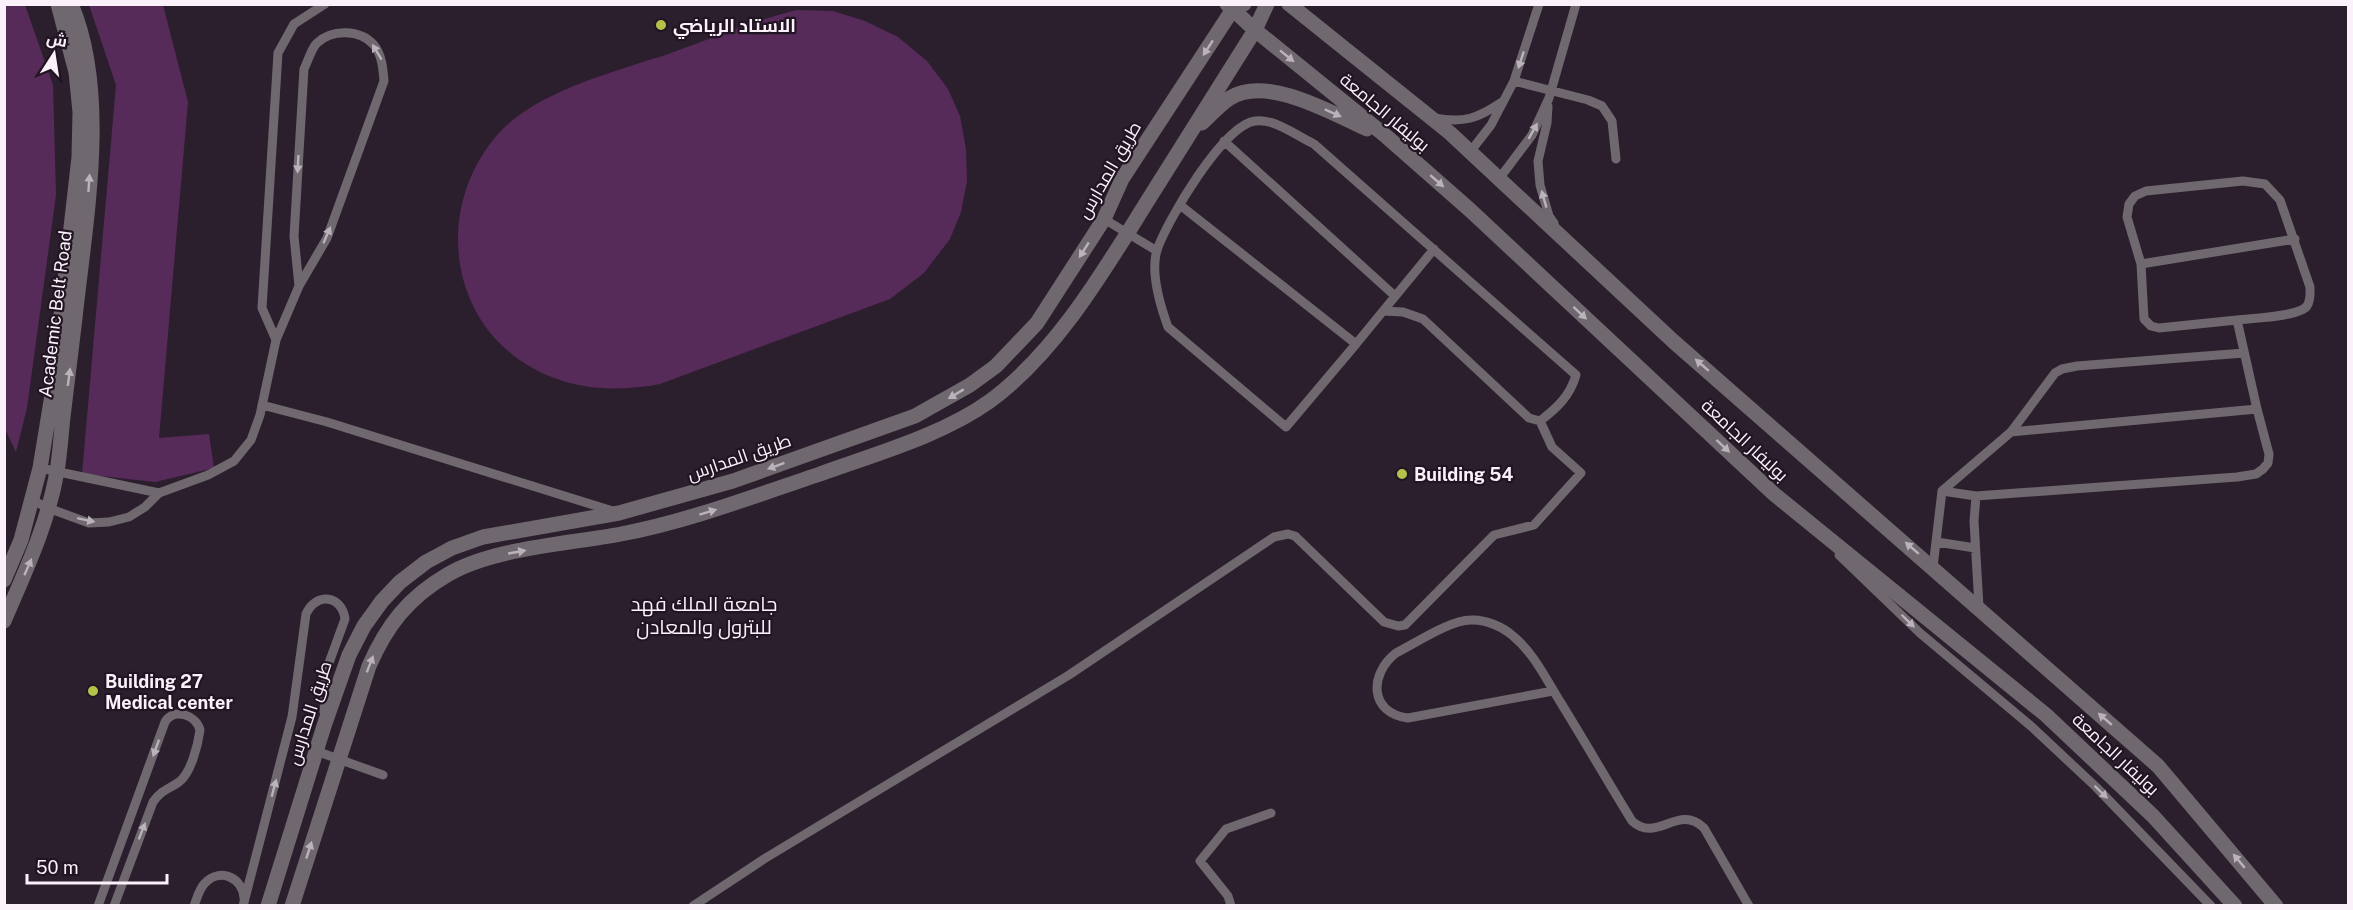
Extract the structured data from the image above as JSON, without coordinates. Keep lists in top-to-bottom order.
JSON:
{
  "streets": {
    "street": ["بوليفار الجامعة", "طريق المدارس", "Academic Belt Road"]
  },
  "crossings": [
    ["بوليفار الجامعة", "طريق المدارس"]
  ],
  "districts": ["جامعة الملك فهد للبترول والمعادن"],
  "places": ["الاستاد الرياضي", "Building 54", "Building 27 Medical center"],
  "scale_bar": "50 m",
  "north": "top"
}
